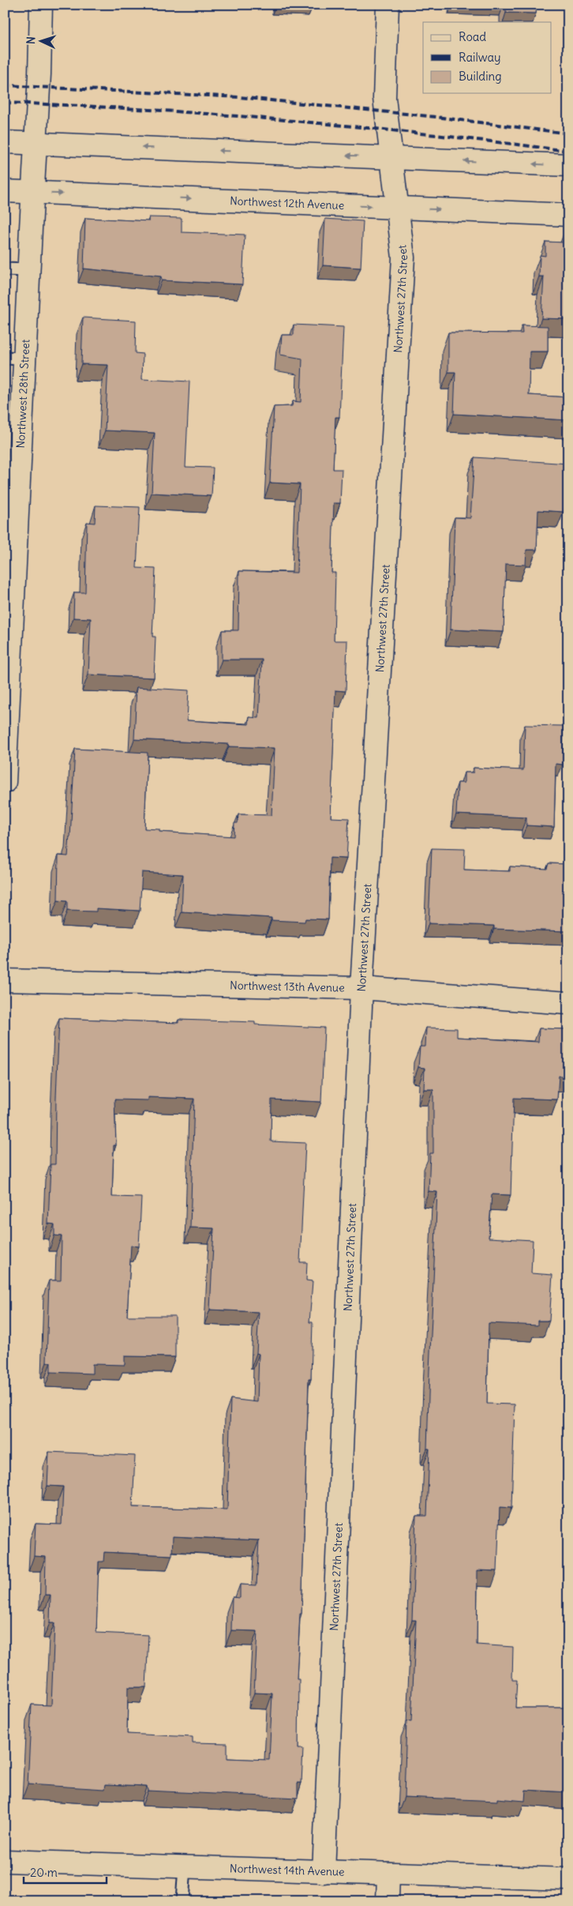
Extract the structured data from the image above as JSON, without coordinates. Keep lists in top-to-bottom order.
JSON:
{
  "streets": {
    "street": [
      "Northwest 12th Avenue",
      "Northwest 27th Street",
      "Northwest 28th Street",
      "Northwest 13th Avenue",
      "Northwest 14th Avenue"
    ]
  },
  "crossings": [
    ["Northwest 12th Avenue", "Northwest 27th Street"],
    ["Northwest 12th Avenue", "Northwest 28th Street"],
    ["Northwest 27th Street", "Northwest 13th Avenue"],
    ["Northwest 27th Street", "Northwest 14th Avenue"]
  ],
  "legend": ["Road", "Railway", "Building"],
  "scale_bar": "20 m",
  "north": "left"
}
